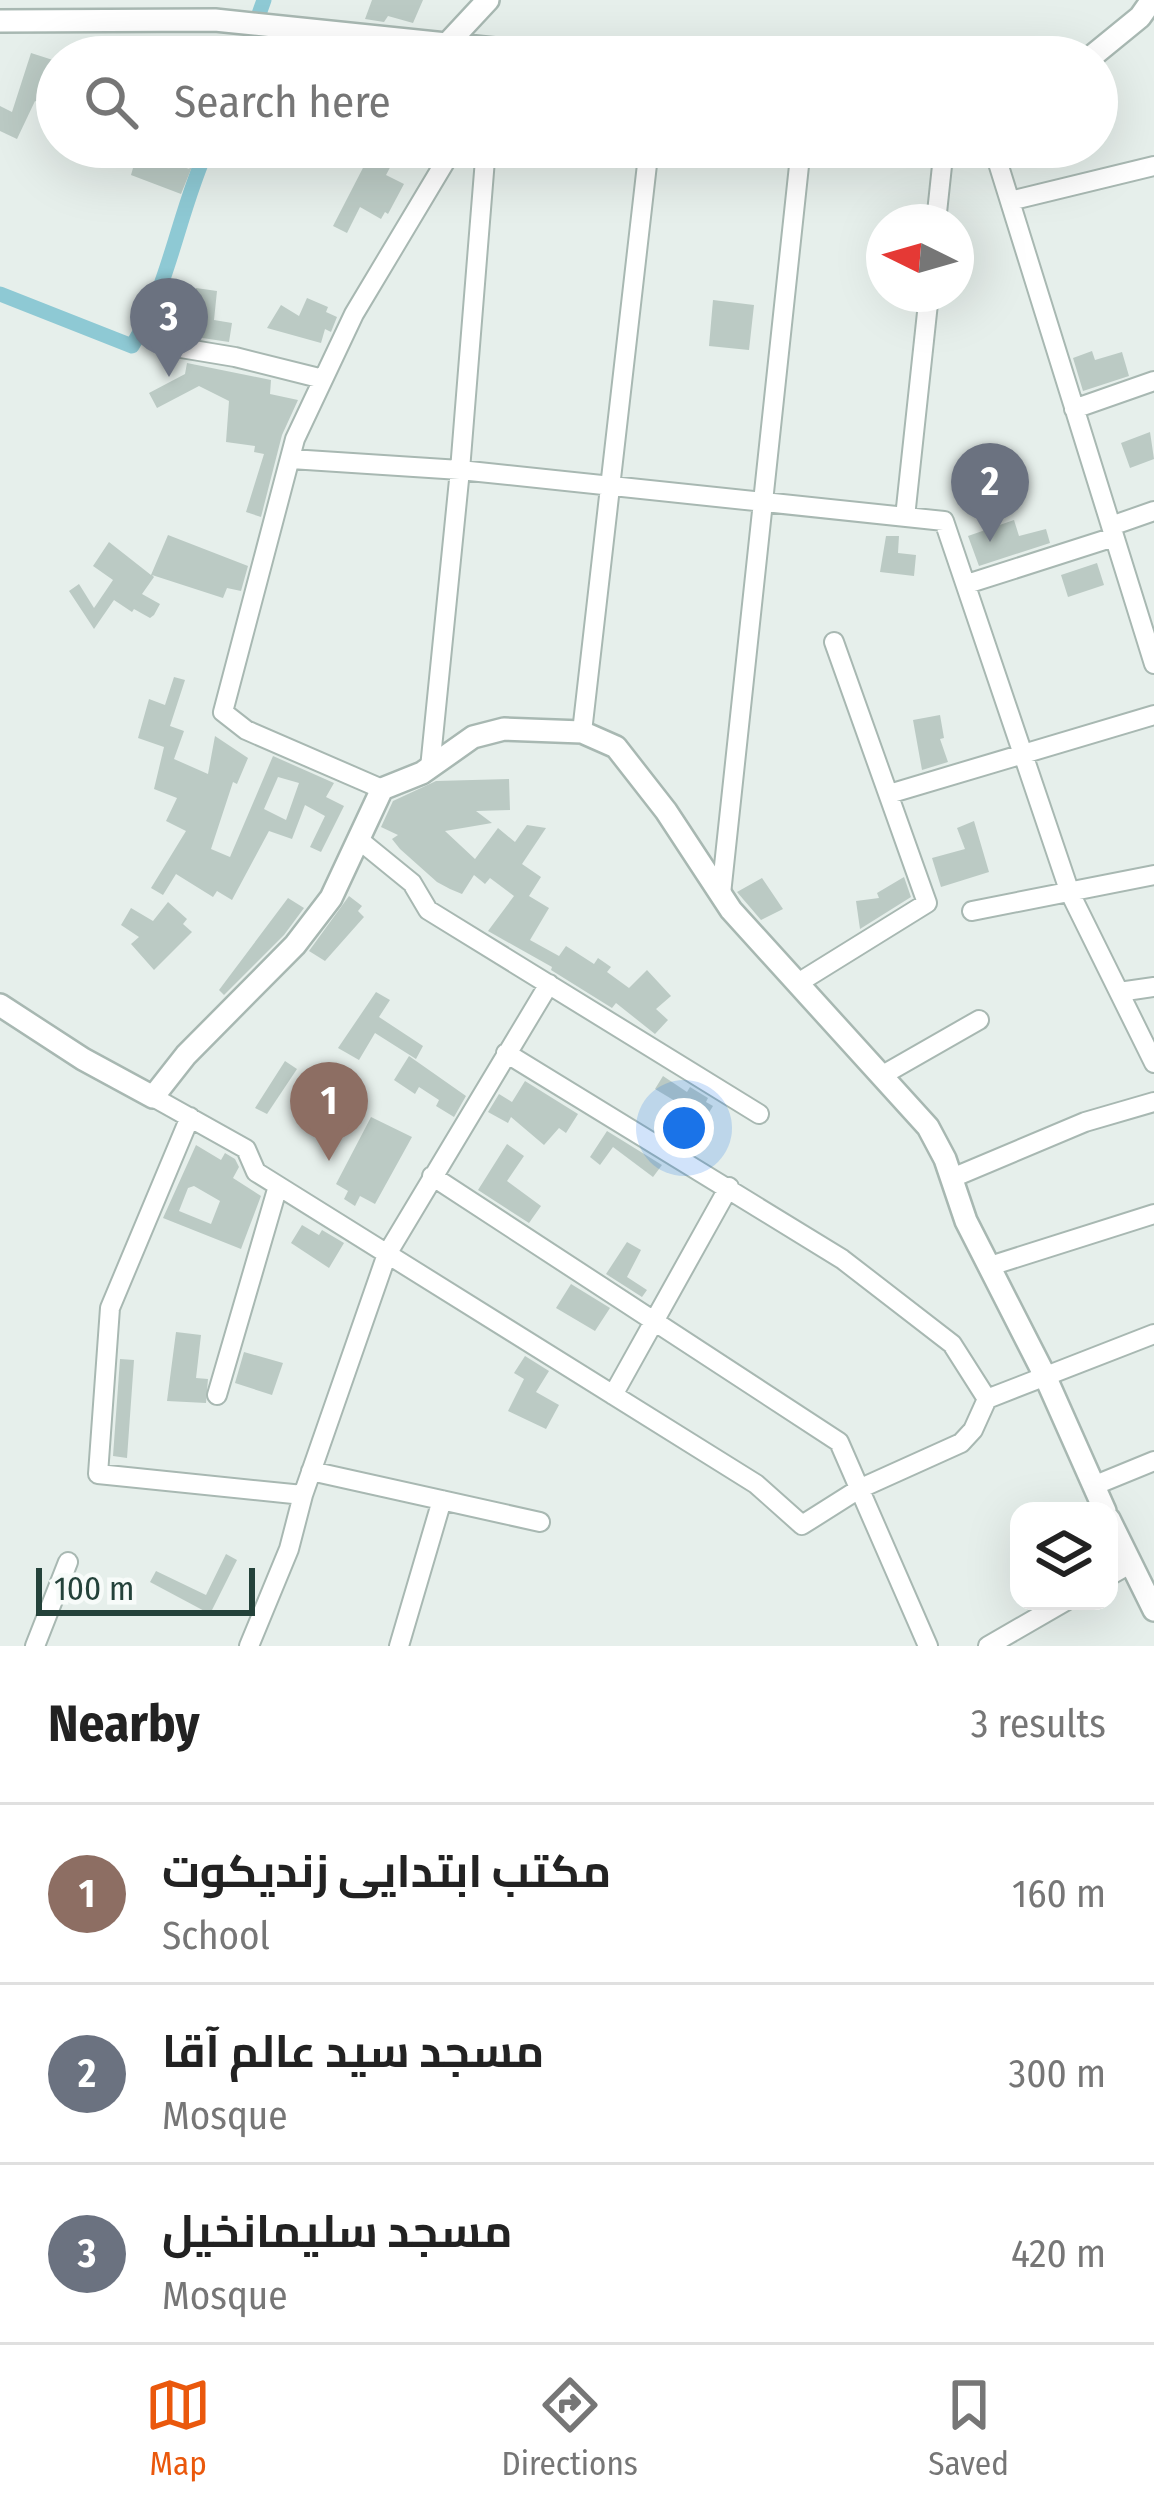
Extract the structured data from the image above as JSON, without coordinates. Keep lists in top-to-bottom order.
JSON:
{
  "scale_bar": "100 m",
  "north": "left",
  "page": {
    "search": "Search here",
    "pins": ["3", "2", "1"],
    "scale": "100 m",
    "heading": ["Nearby", "3 results"],
    "list": [
      {
        "mark": "1",
        "name": "مکتب ابتدایی زندیکوت",
        "note": "School",
        "value": "160 m"
      },
      {
        "mark": "2",
        "name": "مسجد سید عالم آقا",
        "note": "Mosque",
        "value": "300 m"
      },
      {
        "mark": "3",
        "name": "مسجد سلیمانخیل",
        "note": "Mosque",
        "value": "420 m"
      }
    ],
    "nav": ["Map", "Directions", "Saved"]
  }
}
